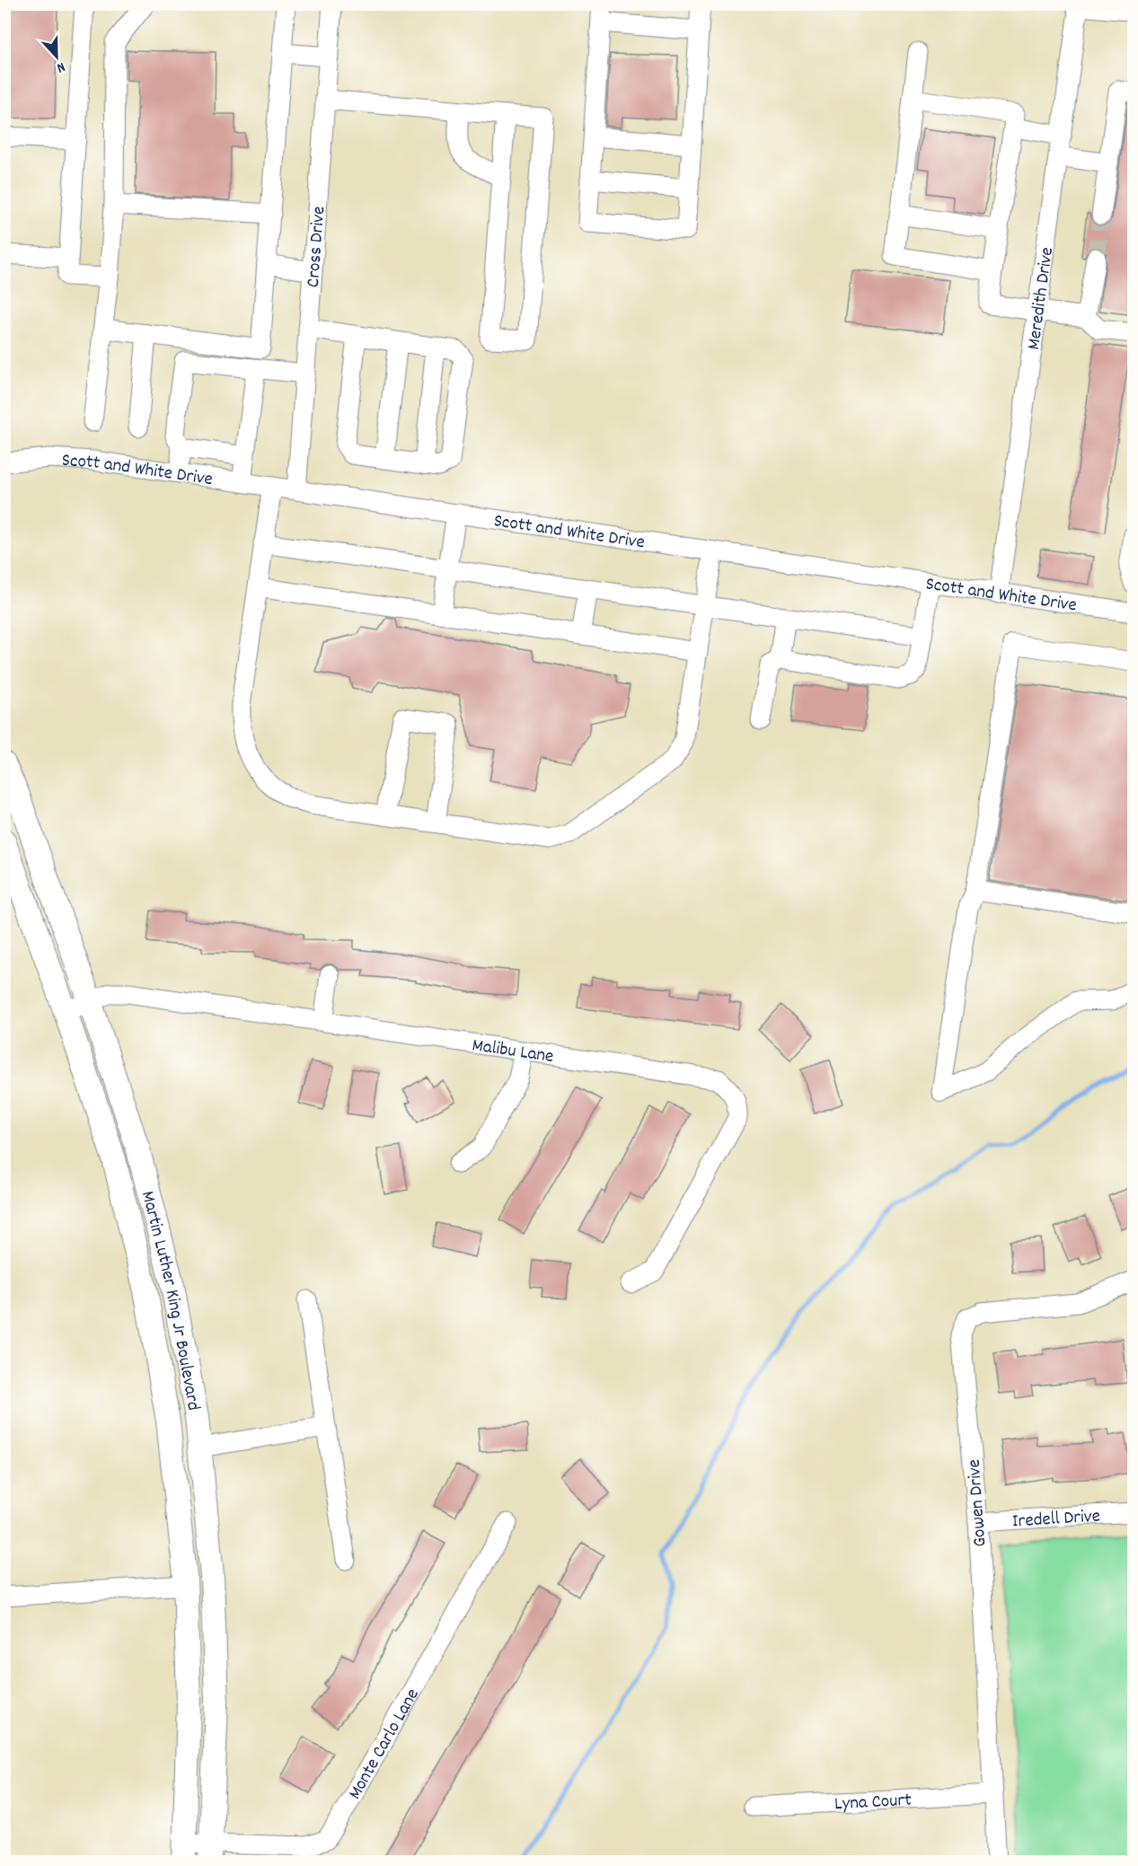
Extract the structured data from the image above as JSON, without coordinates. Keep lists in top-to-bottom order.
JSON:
{
  "streets": {
    "main road": ["Martin Luther King Jr Boulevard"],
    "street": [
      "Cross Drive",
      "Meredith Drive",
      "Scott and White Drive",
      "Malibu Lane",
      "Gowen Drive",
      "Iredell Drive",
      "Monte Carlo Lane",
      "Lyna Court"
    ]
  },
  "crossings": [
    ["Cross Drive", "Scott and White Drive"],
    ["Meredith Drive", "Scott and White Drive"],
    ["Malibu Lane", "Martin Luther King Jr Boulevard"],
    ["Martin Luther King Jr Boulevard", "Monte Carlo Lane"],
    ["Gowen Drive", "Iredell Drive"],
    ["Gowen Drive", "Lyna Court"]
  ],
  "north": "bottom"
}
